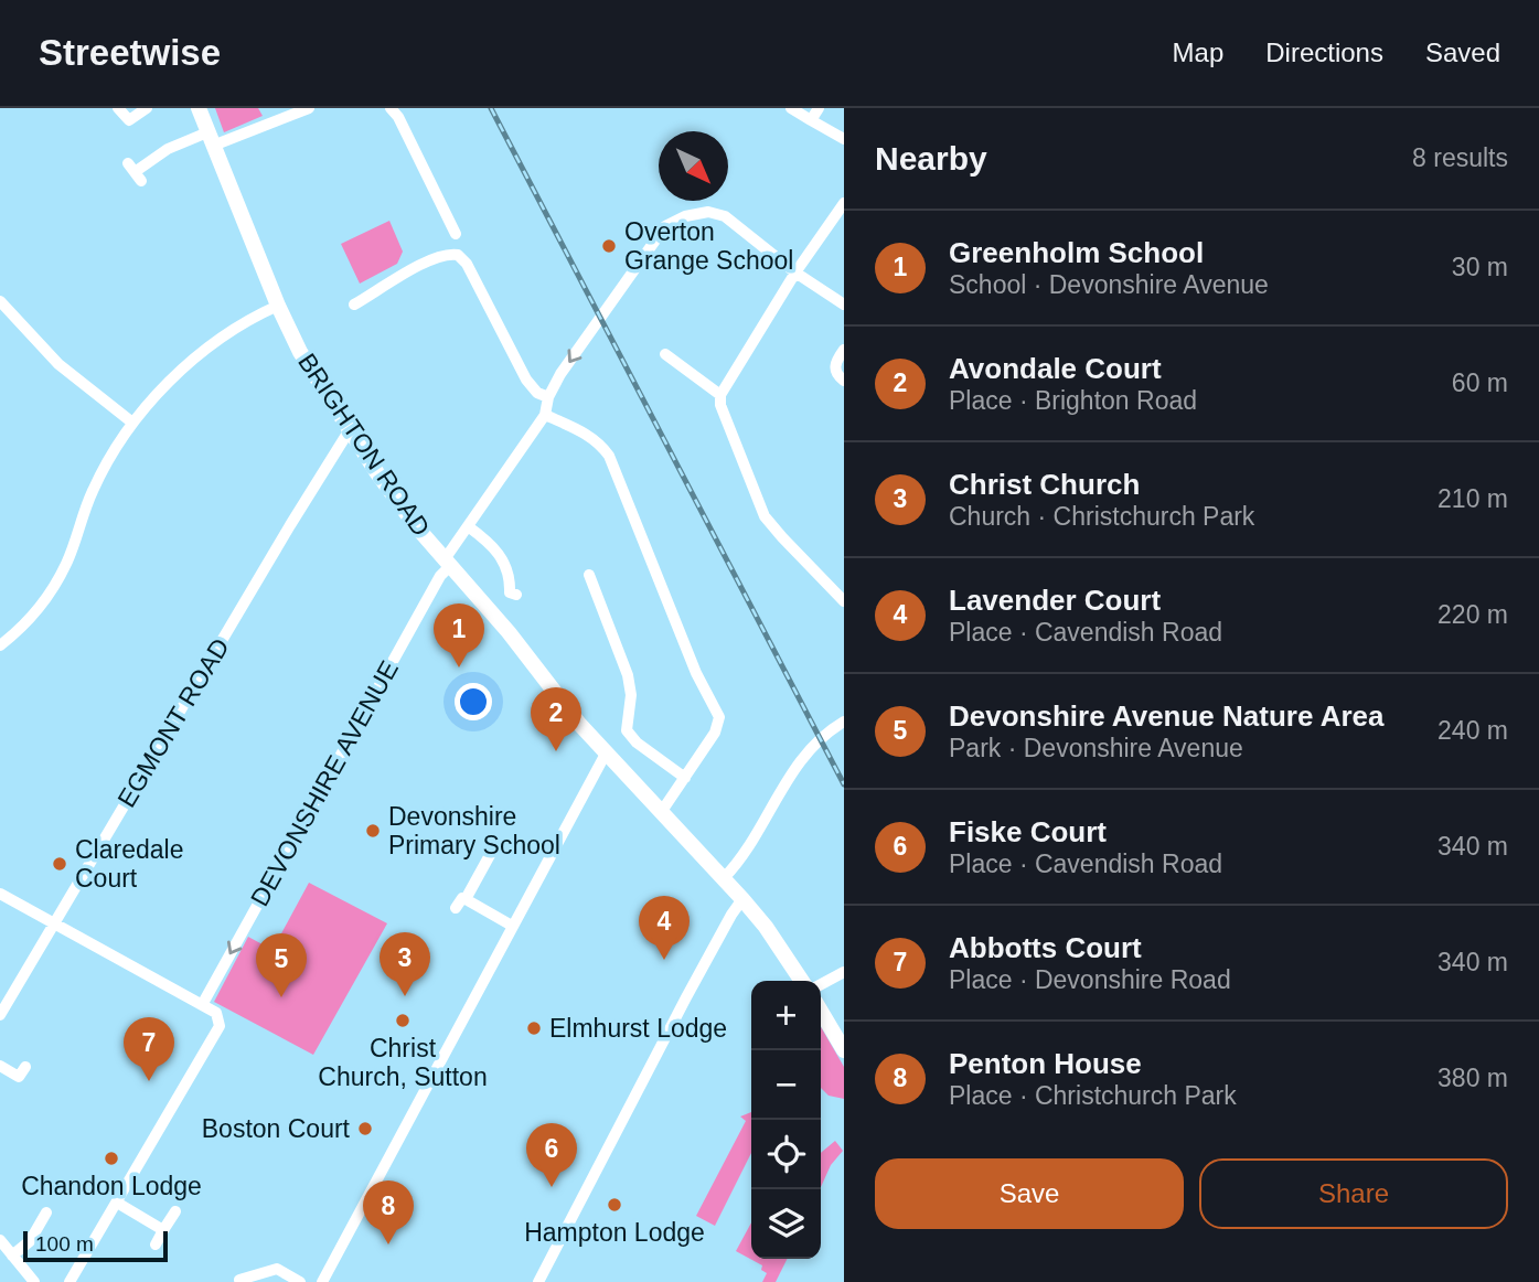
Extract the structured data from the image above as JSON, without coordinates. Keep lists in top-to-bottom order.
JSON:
{
  "streets": {
    "main road": ["BRIGHTON ROAD"],
    "street": ["EGMONT ROAD", "DEVONSHIRE AVENUE"]
  },
  "crossings": [
    ["BRIGHTON ROAD", "EGMONT ROAD"],
    ["BRIGHTON ROAD", "DEVONSHIRE AVENUE"]
  ],
  "one_way": ["DEVONSHIRE AVENUE"],
  "places": [
    "Overton Grange School",
    "Devonshire Primary School",
    "Claredale Court",
    "Christ Church, Sutton",
    "Elmhurst Lodge",
    "Boston Court",
    "Chandon Lodge",
    "Hampton Lodge"
  ],
  "scale_bar": "100 m",
  "north": "bottom right",
  "page": {
    "header": "Streetwise",
    "nav": ["Map", "Directions", "Saved"],
    "heading": ["Nearby", "8 results"],
    "list": [
      {
        "mark": "1",
        "name": "Greenholm School",
        "note": "School · Devonshire Avenue",
        "value": "30 m"
      },
      {
        "mark": "2",
        "name": "Avondale Court",
        "note": "Place · Brighton Road",
        "value": "60 m"
      },
      {
        "mark": "3",
        "name": "Christ Church",
        "note": "Church · Christchurch Park",
        "value": "210 m"
      },
      {
        "mark": "4",
        "name": "Lavender Court",
        "note": "Place · Cavendish Road",
        "value": "220 m"
      },
      {
        "mark": "5",
        "name": "Devonshire Avenue Nature Area",
        "note": "Park · Devonshire Avenue",
        "value": "240 m"
      },
      {
        "mark": "6",
        "name": "Fiske Court",
        "note": "Place · Cavendish Road",
        "value": "340 m"
      },
      {
        "mark": "7",
        "name": "Abbotts Court",
        "note": "Place · Devonshire Road",
        "value": "340 m"
      },
      {
        "mark": "8",
        "name": "Penton House",
        "note": "Place · Christchurch Park",
        "value": "380 m"
      }
    ],
    "pins": [
      "1",
      "2",
      "4",
      "3",
      "5",
      "7",
      "6",
      "8"
    ],
    "map_buttons": ["+", "−"],
    "buttons": ["Save", "Share"],
    "scale": "100 m"
  }
}
